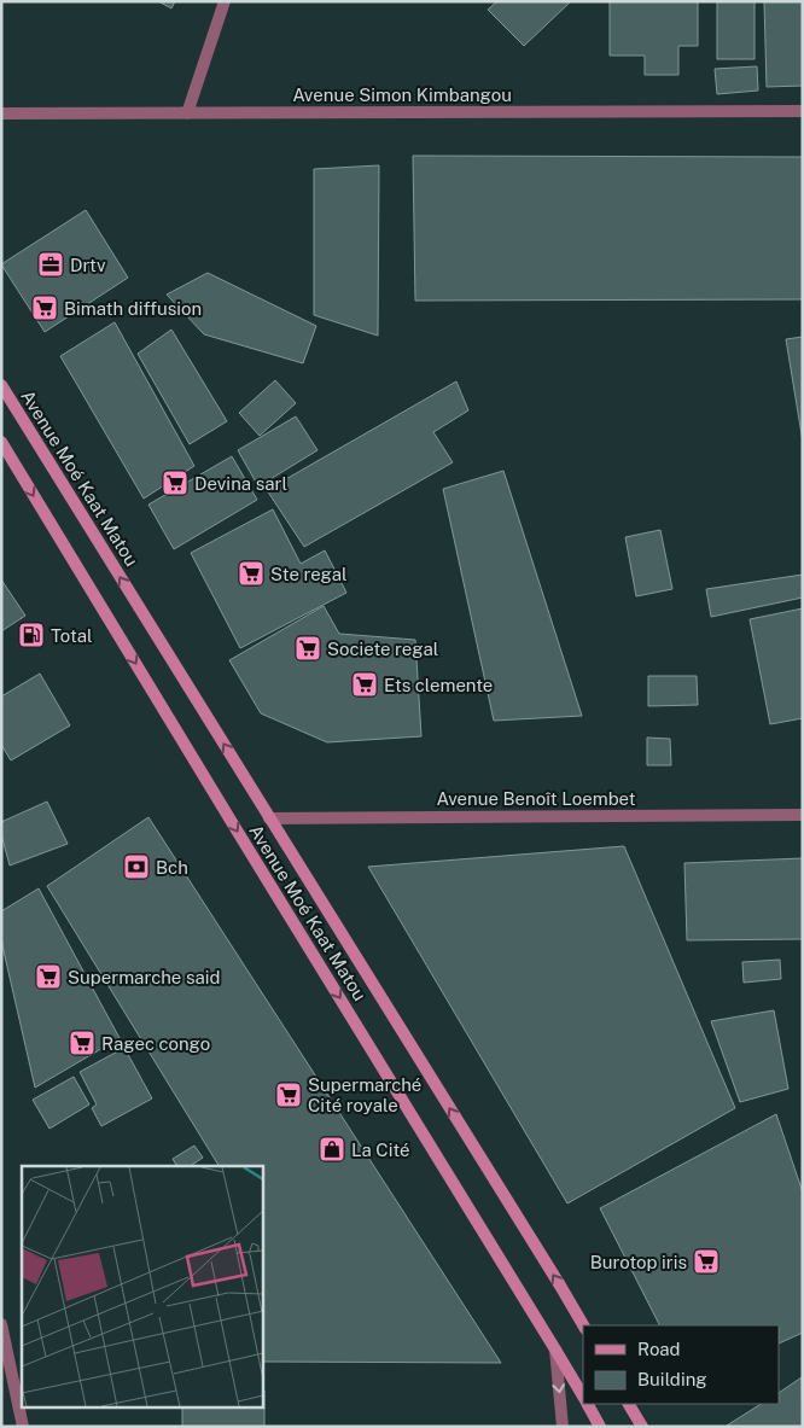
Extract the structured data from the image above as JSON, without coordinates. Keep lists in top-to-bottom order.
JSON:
{
  "streets": {
    "main road": ["Avenue Moé Kaat Matou"],
    "street": ["Avenue Simon Kimbangou", "Avenue Benoît Loembet"]
  },
  "crossings": [
    ["Avenue Moé Kaat Matou", "Avenue Benoît Loembet"]
  ],
  "places": {
    "office": ["Drtv"],
    "supermarket": [
      "Bimath diffusion",
      "Devina sarl",
      "Ste regal",
      "Societe regal",
      "Ets clemente",
      "Supermarche said",
      "Ragec congo",
      "Supermarché Cité royale",
      "Burotop iris"
    ],
    "fuel station": ["Total"],
    "bank": ["Bch"],
    "shop": ["La Cité"]
  },
  "legend": ["Road", "Building"]
}
